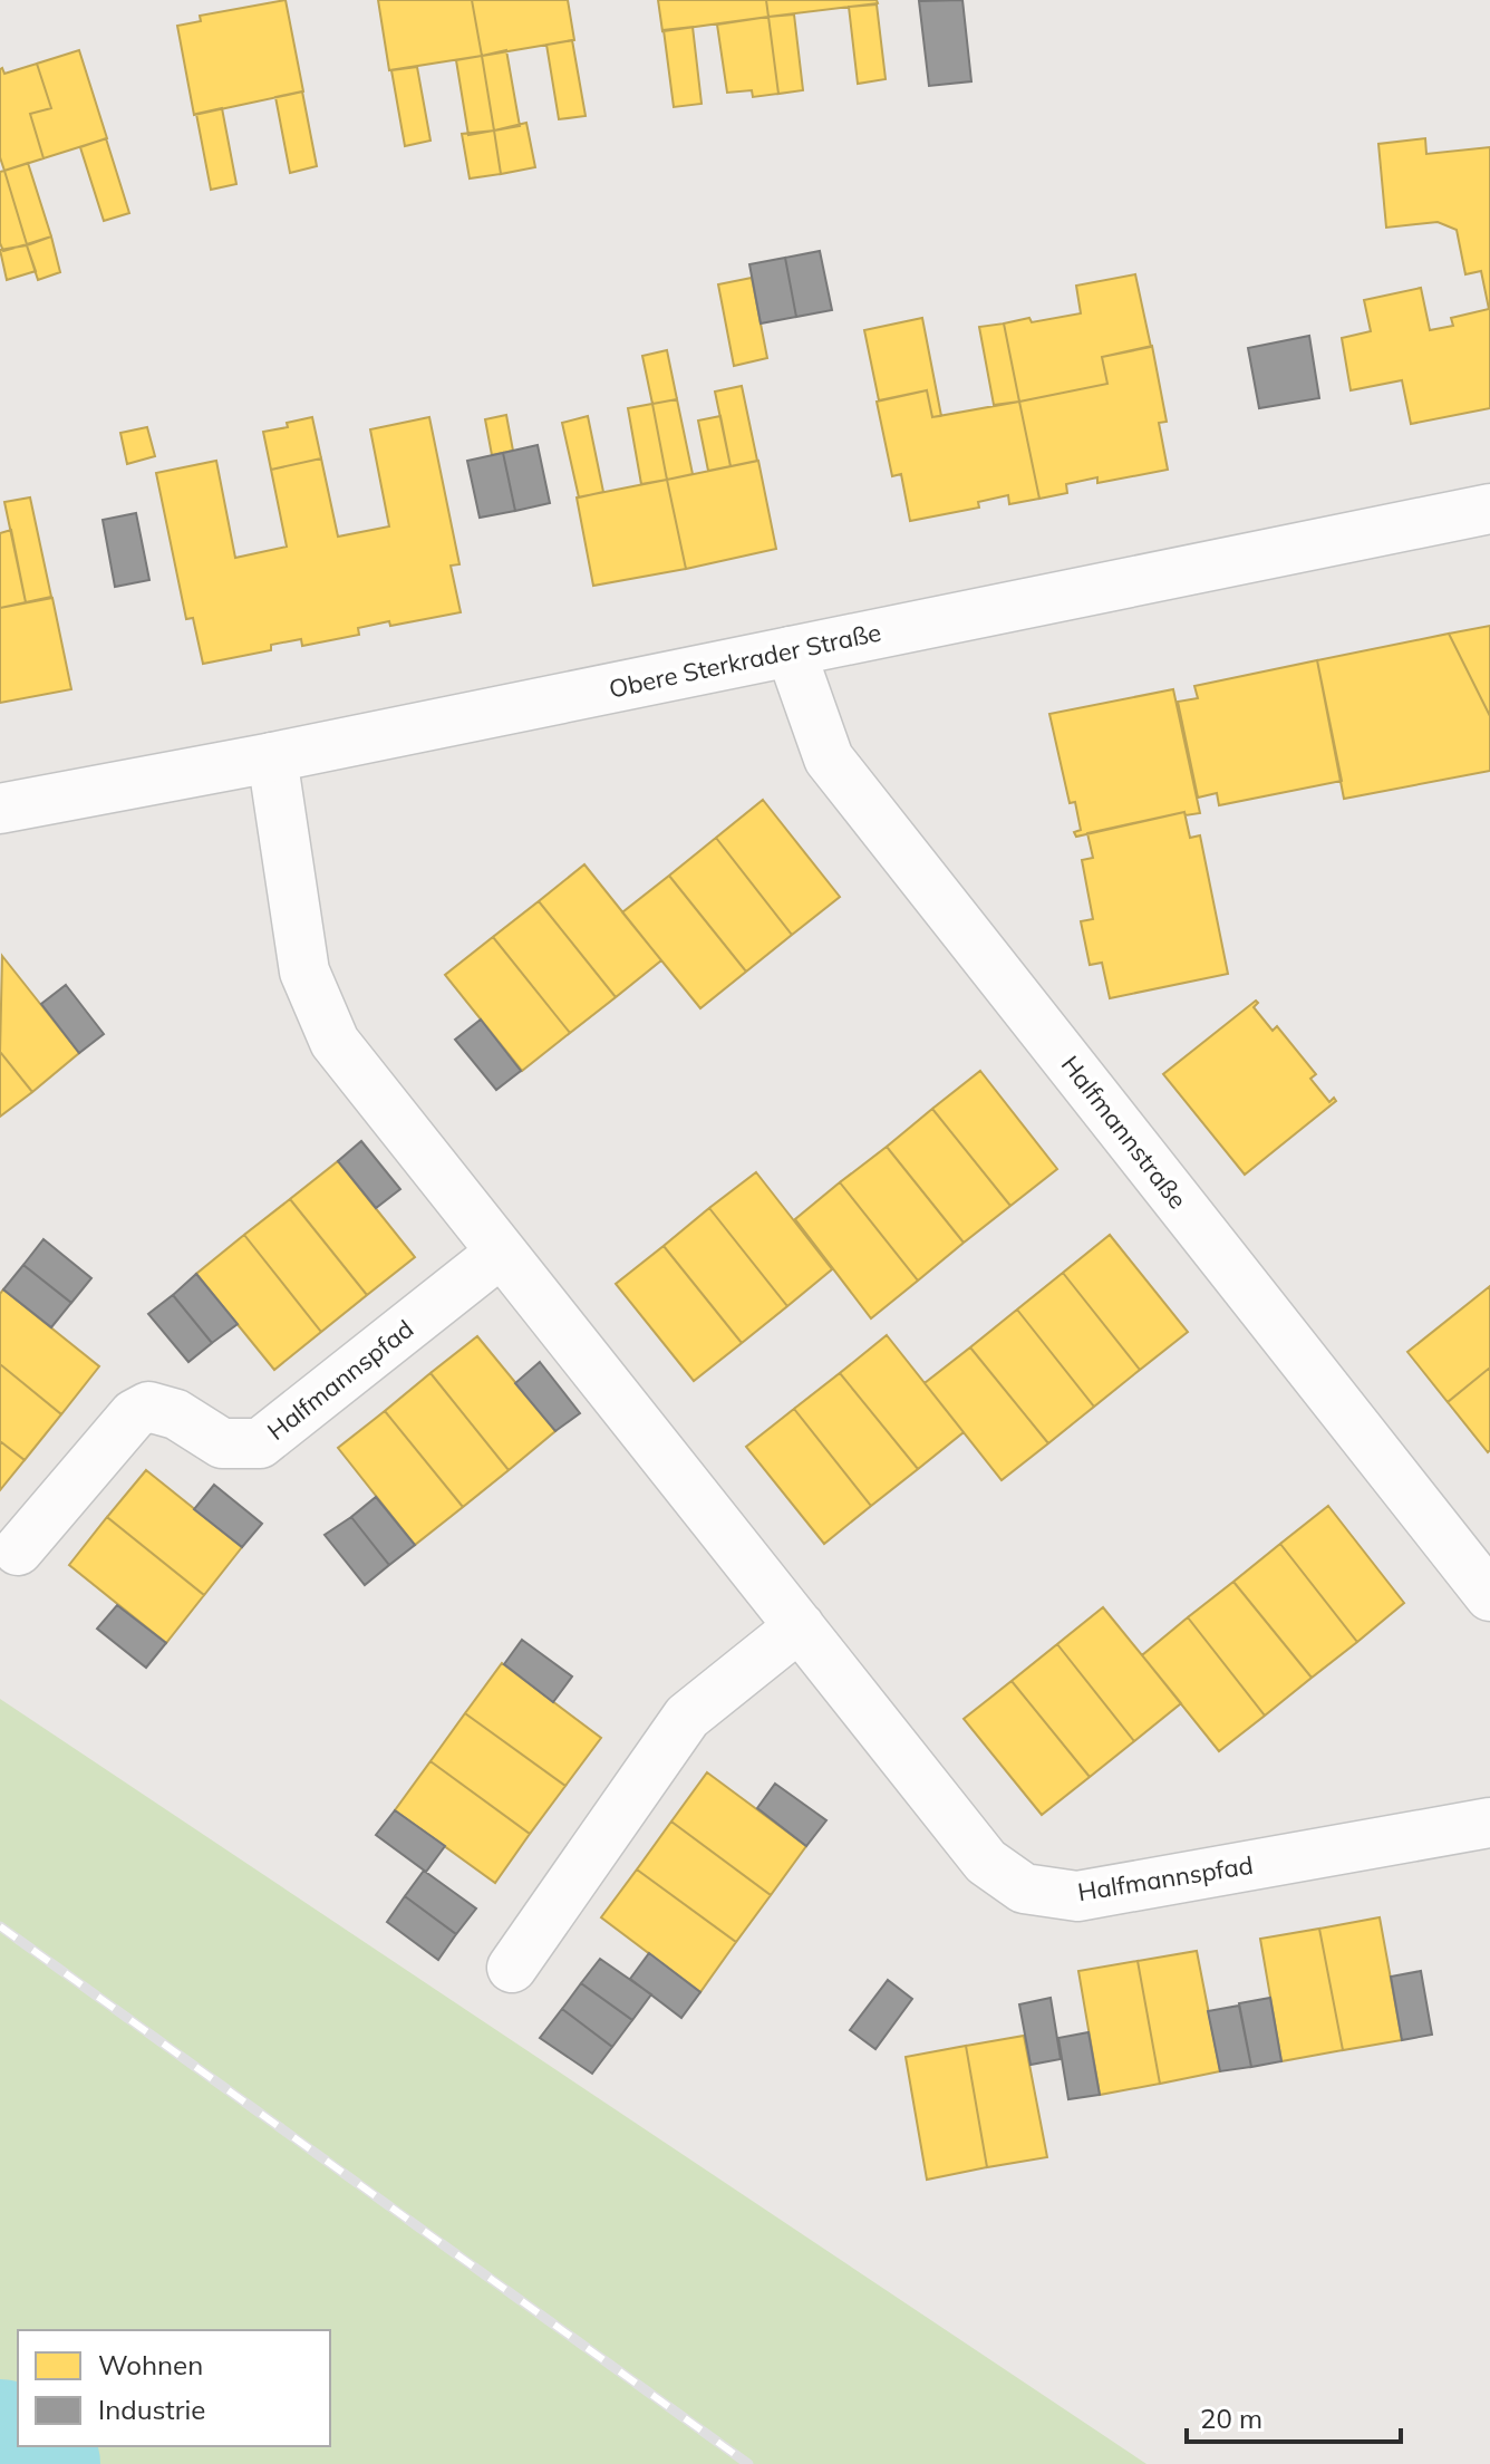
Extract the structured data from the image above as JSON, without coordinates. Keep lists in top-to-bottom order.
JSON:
{
  "streets": {
    "street": ["Obere Sterkrader Straße", "Halfmannstraße", "Halfmannspfad"]
  },
  "crossings": [
    ["Obere Sterkrader Straße", "Halfmannstraße"],
    ["Obere Sterkrader Straße", "Halfmannspfad"]
  ],
  "legend": ["Wohnen", "Industrie"],
  "scale_bar": "20 m"
}
